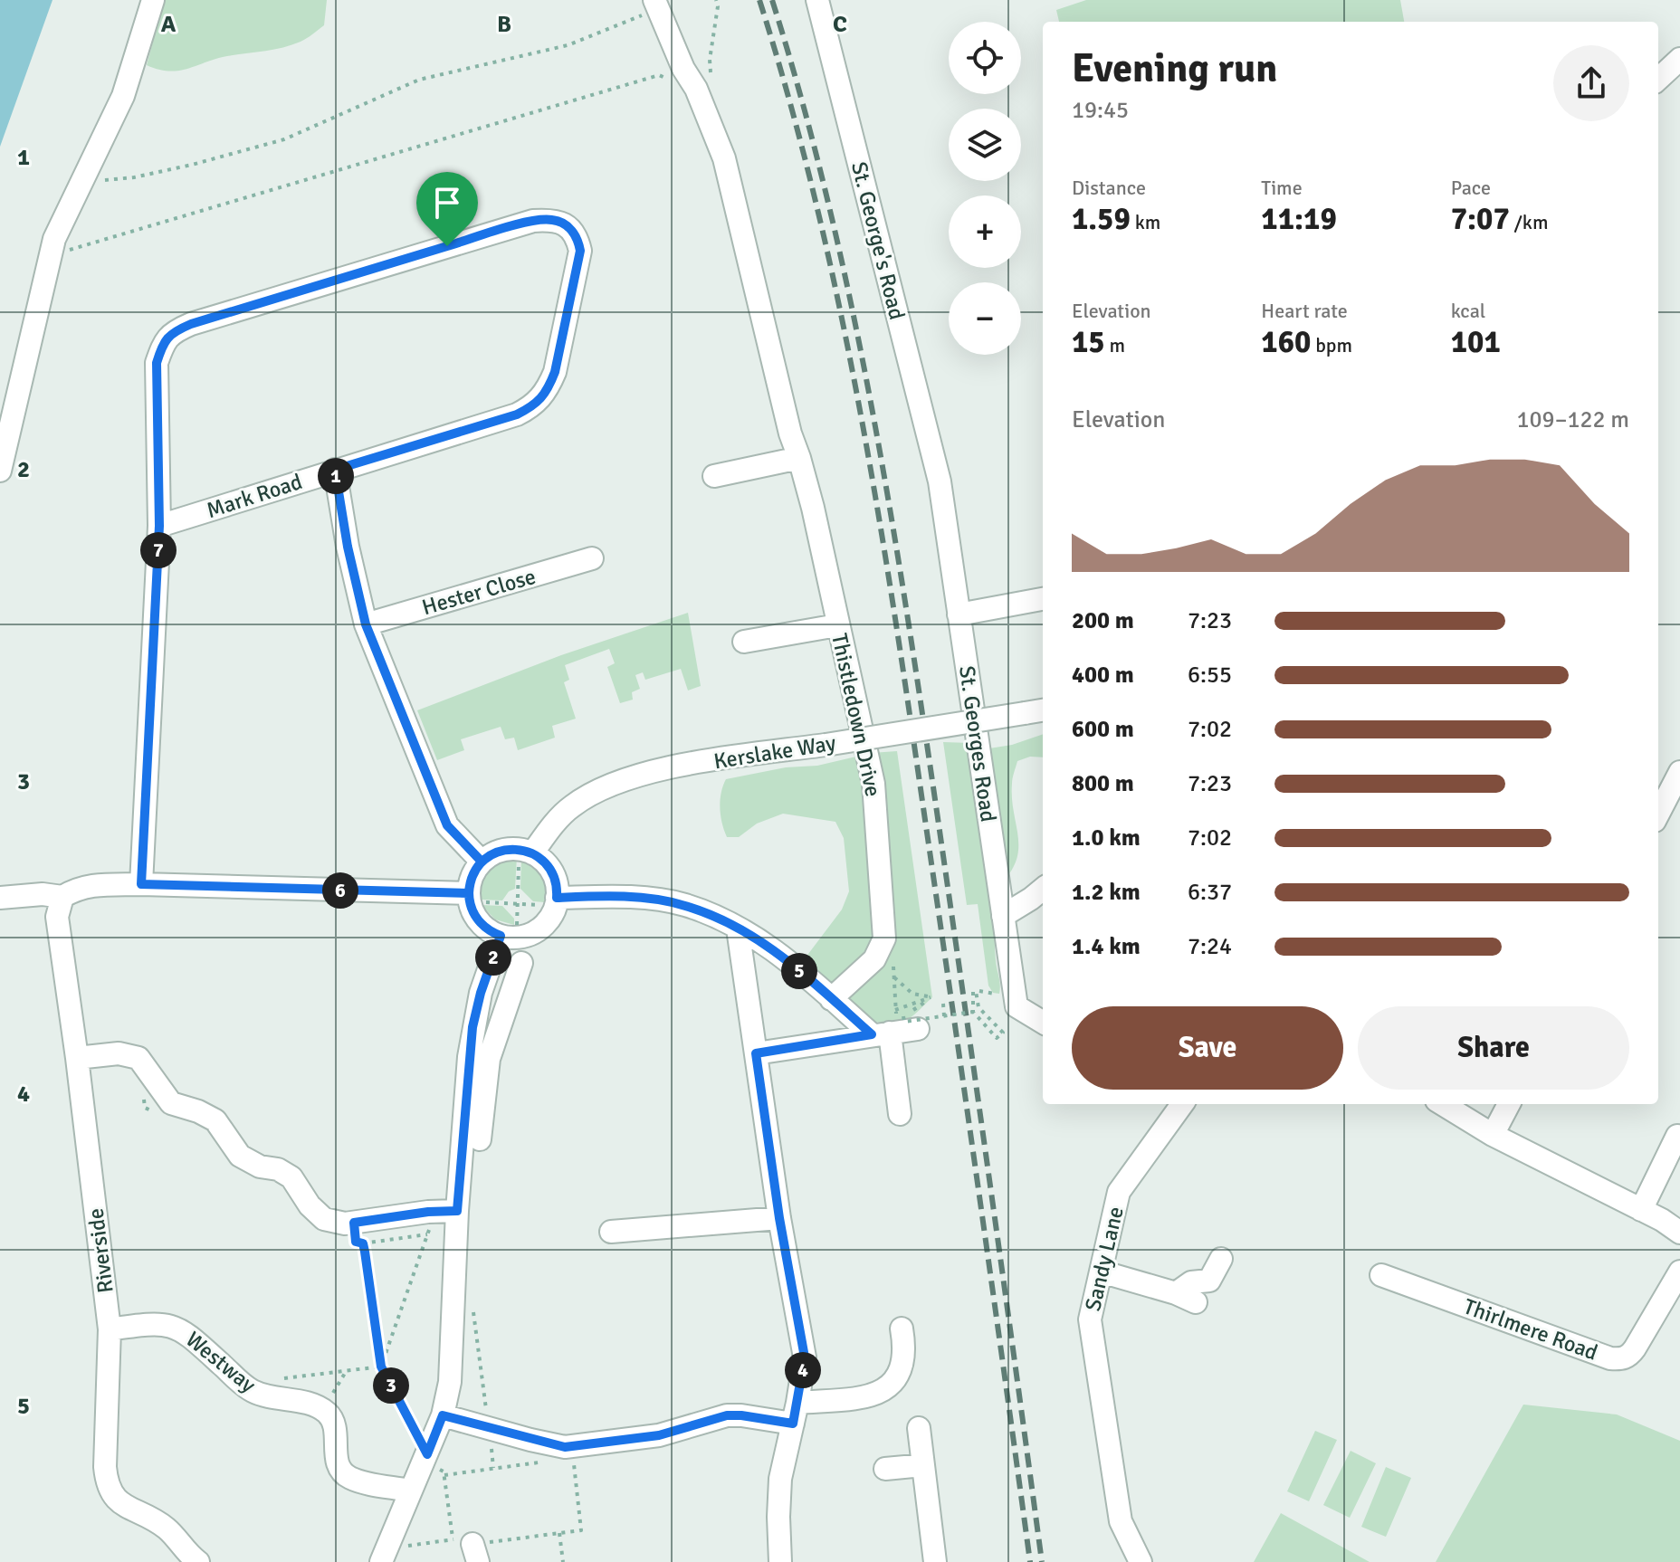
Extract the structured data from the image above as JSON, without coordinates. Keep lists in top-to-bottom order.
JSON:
{
  "streets": {
    "street": [
      "St. George's Road",
      "Mark Road",
      "Hester Close",
      "Thistledown Drive",
      "St. Georges Road",
      "Kerslake Way",
      "Riverside",
      "Sandy Lane",
      "Thirlmere Road",
      "Westway"
    ]
  },
  "crossings": [
    ["St. George's Road", "St. Georges Road"],
    ["Riverside", "Westway"]
  ],
  "page": {
    "map_buttons": ["+", "−"],
    "heading": ["Evening run", "19:45"],
    "stats": [
      ["Distance", "1.59 km"],
      ["Time", "11:19"],
      ["Pace", "7:07 /km"],
      ["Elevation", "15 m"],
      ["Heart rate", "160 bpm"],
      ["kcal", "101"]
    ],
    "chart": ["Elevation", "109–122 m"],
    "pins": [
      "1",
      "7",
      "6",
      "2",
      "5",
      "4",
      "3"
    ],
    "list": [
      {
        "name": "200 m",
        "note": "7:23"
      },
      {
        "name": "400 m",
        "note": "6:55"
      },
      {
        "name": "600 m",
        "note": "7:02"
      },
      {
        "name": "800 m",
        "note": "7:23"
      },
      {
        "name": "1.0 km",
        "note": "7:02"
      },
      {
        "name": "1.2 km",
        "note": "6:37"
      },
      {
        "name": "1.4 km",
        "note": "7:24"
      }
    ],
    "buttons": ["Save", "Share"]
  },
  "grid": {
    "columns": ["A", "B", "C"],
    "rows": [
      "1",
      "2",
      "3",
      "4",
      "5"
    ]
  }
}
